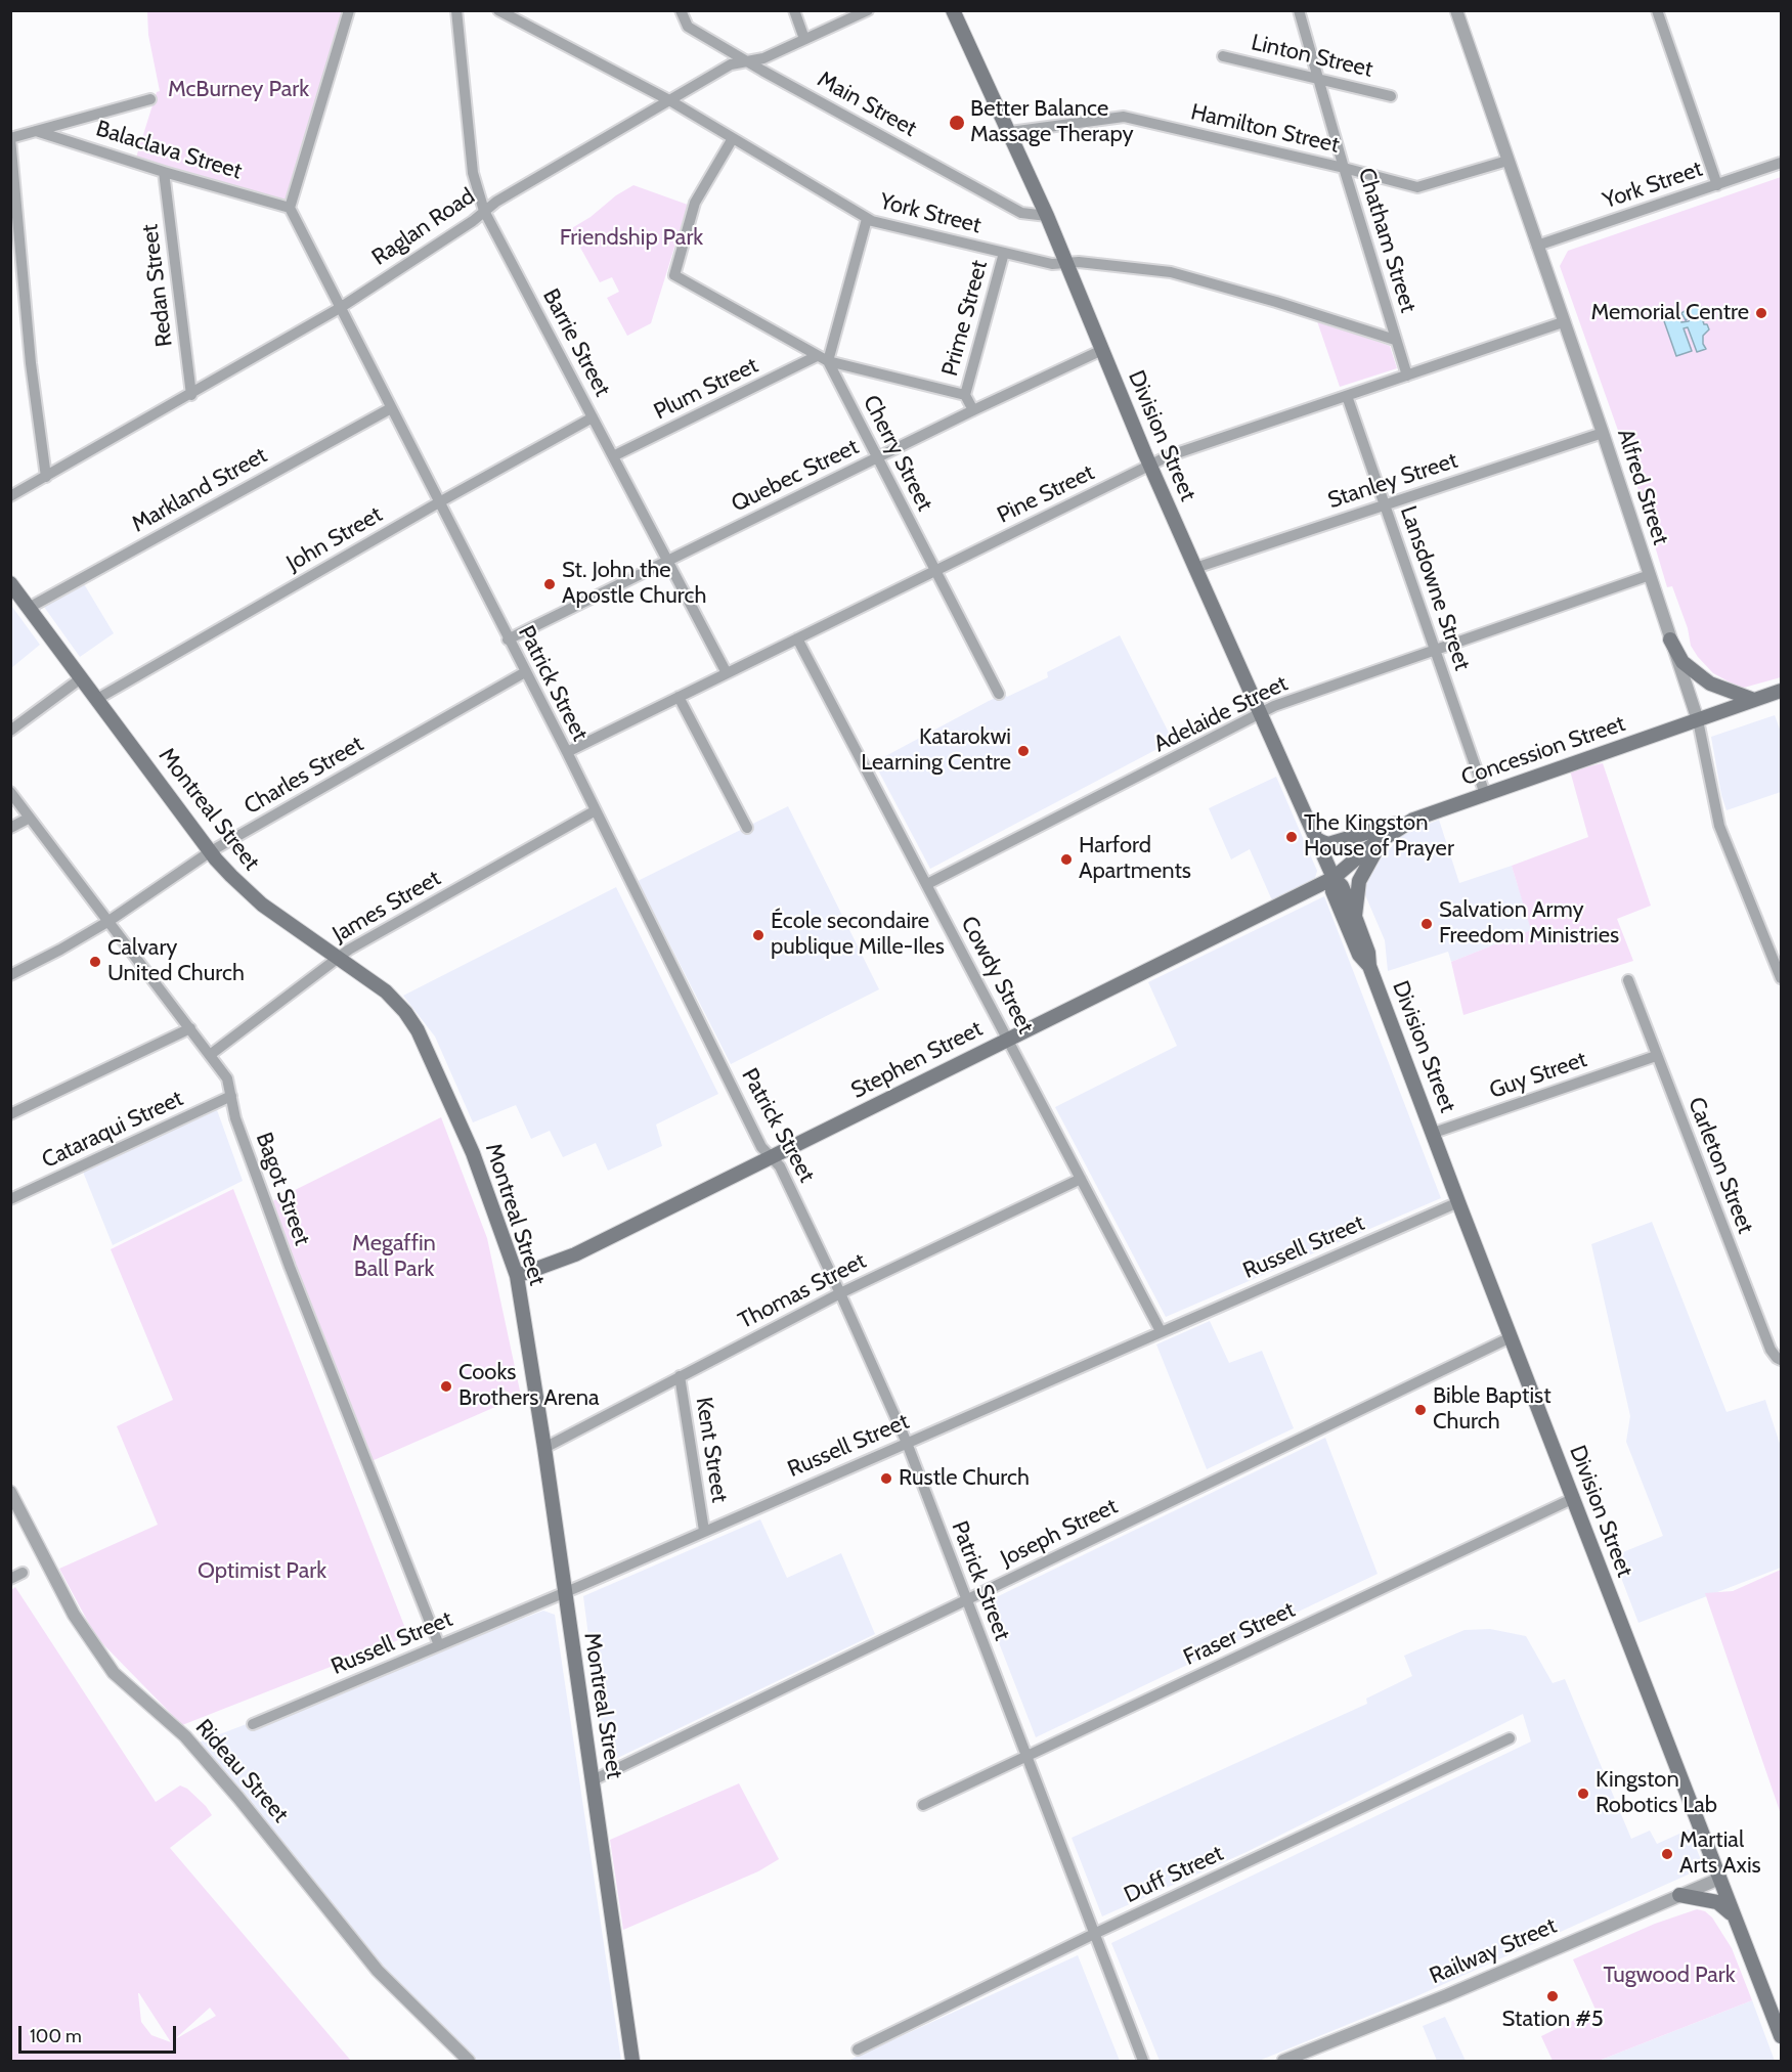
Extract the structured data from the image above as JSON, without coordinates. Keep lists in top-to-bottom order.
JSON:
{
  "streets": {
    "main road": [
      "Division Street",
      "Concession Street",
      "Montreal Street",
      "Stephen Street"
    ],
    "street": [
      "Linton Street",
      "Main Street",
      "Hamilton Street",
      "Balaclava Street",
      "York Street",
      "Raglan Road",
      "Chatham Street",
      "Redan Street",
      "Prime Street",
      "Barrie Street",
      "Plum Street",
      "Cherry Street",
      "Quebec Street",
      "Stanley Street",
      "Alfred Street",
      "Markland Street",
      "Pine Street",
      "John Street",
      "Lansdowne Street",
      "Patrick Street",
      "Adelaide Street",
      "Charles Street",
      "James Street",
      "Cowdy Street",
      "Guy Street",
      "Cataraqui Street",
      "Carleton Street",
      "Bagot Street",
      "Russell Street",
      "Thomas Street",
      "Kent Street",
      "Joseph Street",
      "Fraser Street",
      "Rideau Street",
      "Duff Street",
      "Railway Street"
    ]
  },
  "crossings": [
    ["Linton Street", "Chatham Street"],
    ["Main Street", "Raglan Road"],
    ["Main Street", "Division Street"],
    ["Hamilton Street", "Chatham Street"],
    ["Hamilton Street", "Division Street"],
    ["Hamilton Street", "Alfred Street"],
    ["Balaclava Street", "Redan Street"],
    ["Balaclava Street", "Patrick Street"],
    ["York Street", "Raglan Road"],
    ["York Street", "Chatham Street"],
    ["York Street", "Prime Street"],
    ["York Street", "Division Street"],
    ["York Street", "Alfred Street"],
    ["Raglan Road", "Redan Street"],
    ["Raglan Road", "Barrie Street"],
    ["Raglan Road", "Patrick Street"],
    ["Chatham Street", "Pine Street"],
    ["Barrie Street", "Plum Street"],
    ["Barrie Street", "Quebec Street"],
    ["Barrie Street", "Pine Street"],
    ["Barrie Street", "John Street"],
    ["Division Street", "Quebec Street"],
    ["Division Street", "Stanley Street"],
    ["Division Street", "Pine Street"],
    ["Division Street", "Adelaide Street"],
    ["Division Street", "Concession Street"],
    ["Division Street", "Stephen Street"],
    ["Division Street", "Guy Street"],
    ["Division Street", "Russell Street"],
    ["Division Street", "Joseph Street"],
    ["Division Street", "Fraser Street"],
    ["Division Street", "Railway Street"],
    ["Cherry Street", "Quebec Street"],
    ["Cherry Street", "Pine Street"],
    ["Quebec Street", "Patrick Street"],
    ["Stanley Street", "Alfred Street"],
    ["Stanley Street", "Lansdowne Street"],
    ["Alfred Street", "Pine Street"],
    ["Alfred Street", "Adelaide Street"],
    ["Alfred Street", "Concession Street"],
    ["Markland Street", "Patrick Street"],
    ["Markland Street", "Montreal Street"],
    ["Pine Street", "Lansdowne Street"],
    ["Pine Street", "Patrick Street"],
    ["Pine Street", "Cowdy Street"],
    ["John Street", "Patrick Street"],
    ["John Street", "Montreal Street"],
    ["Lansdowne Street", "Adelaide Street"],
    ["Lansdowne Street", "Concession Street"],
    ["Patrick Street", "Charles Street"],
    ["Patrick Street", "James Street"],
    ["Patrick Street", "Stephen Street"],
    ["Patrick Street", "Russell Street"],
    ["Patrick Street", "Thomas Street"],
    ["Patrick Street", "Joseph Street"],
    ["Patrick Street", "Fraser Street"],
    ["Patrick Street", "Duff Street"],
    ["Adelaide Street", "Cowdy Street"],
    ["Concession Street", "Stephen Street"],
    ["Charles Street", "Montreal Street"],
    ["Charles Street", "Bagot Street"],
    ["Montreal Street", "James Street"],
    ["Montreal Street", "Stephen Street"],
    ["Montreal Street", "Russell Street"],
    ["Montreal Street", "Thomas Street"],
    ["Montreal Street", "Joseph Street"],
    ["James Street", "Bagot Street"],
    ["Cowdy Street", "Stephen Street"],
    ["Cowdy Street", "Russell Street"],
    ["Cowdy Street", "Thomas Street"],
    ["Guy Street", "Carleton Street"],
    ["Cataraqui Street", "Bagot Street"],
    ["Bagot Street", "Russell Street"],
    ["Russell Street", "Kent Street"],
    ["Thomas Street", "Kent Street"]
  ],
  "parks": [
    "McBurney Park",
    "Friendship Park",
    "Megaffin Ball Park",
    "Optimist Park",
    "Tugwood Park"
  ],
  "places": [
    "Better Balance Massage Therapy",
    "Memorial Centre",
    "St. John the Apostle Church",
    "Katarokwi Learning Centre",
    "The Kingston House of Prayer",
    "Harford Apartments",
    "Salvation Army Freedom Ministries",
    "École secondaire publique Mille-Iles",
    "Calvary United Church",
    "Cooks Brothers Arena",
    "Bible Baptist Church",
    "Rustle Church",
    "Kingston Robotics Lab",
    "Martial Arts Axis",
    "Station #5"
  ],
  "scale_bar": "100 m"
}
